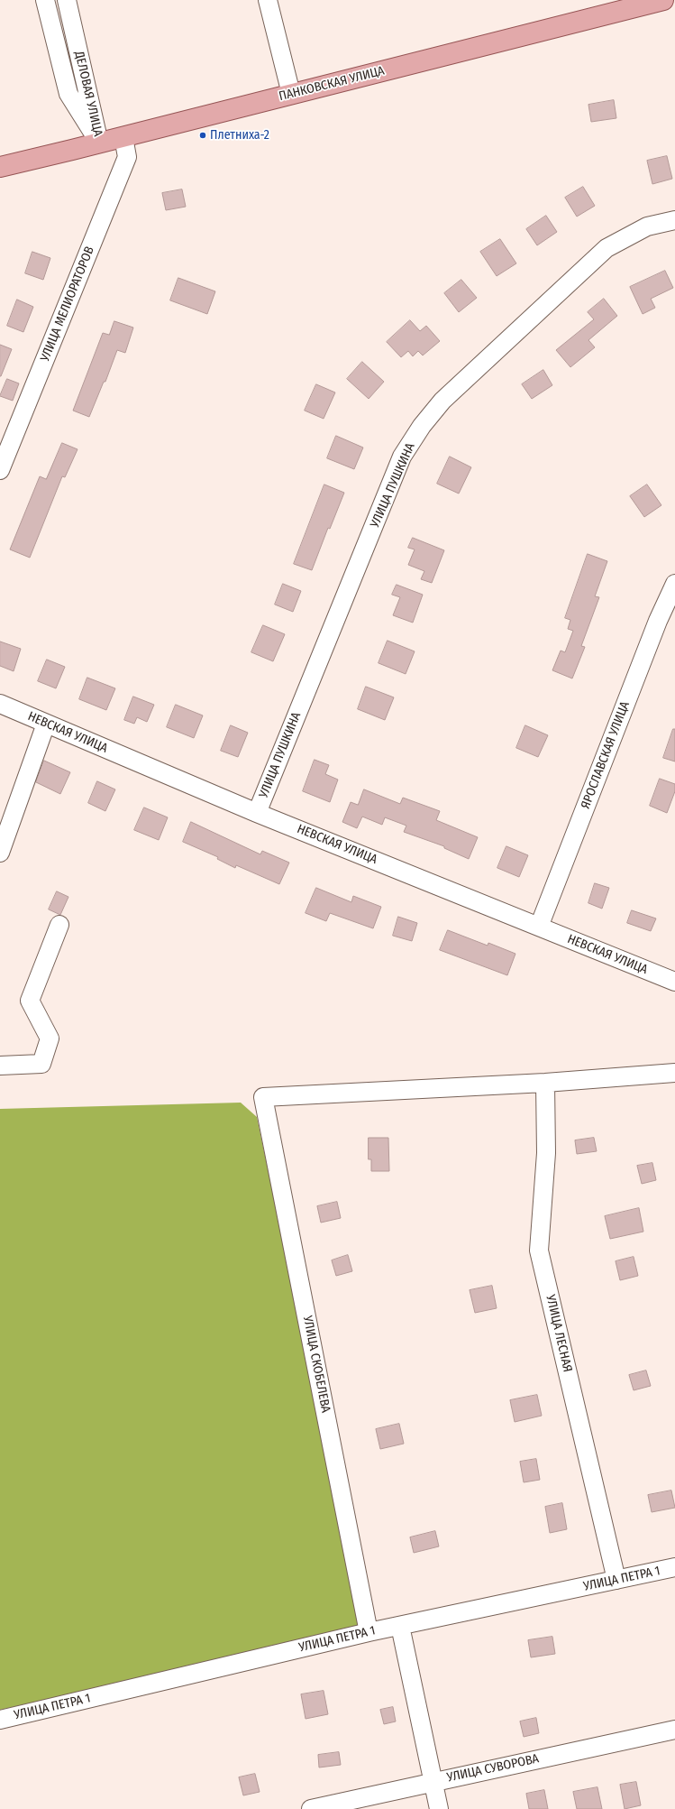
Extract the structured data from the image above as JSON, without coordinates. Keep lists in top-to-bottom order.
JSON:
{
  "streets": {
    "main road": ["ПАНКОВСКАЯ УЛИЦА"],
    "street": [
      "ДЕЛОВАЯ УЛИЦА",
      "УЛИЦА МЕЛИОРАТОРОВ",
      "УЛИЦА ПУШКИНА",
      "НЕВСКАЯ УЛИЦА",
      "ЯРОСЛАВСКАЯ УЛИЦА",
      "УЛИЦА ЛЕСНАЯ",
      "УЛИЦА СКОБЕЛЕВА",
      "УЛИЦА ПЕТРА 1",
      "УЛИЦА СУВОРОВА"
    ]
  },
  "crossings": [
    ["ПАНКОВСКАЯ УЛИЦА", "ДЕЛОВАЯ УЛИЦА"],
    ["ПАНКОВСКАЯ УЛИЦА", "УЛИЦА МЕЛИОРАТОРОВ"],
    ["УЛИЦА ПУШКИНА", "НЕВСКАЯ УЛИЦА"],
    ["НЕВСКАЯ УЛИЦА", "ЯРОСЛАВСКАЯ УЛИЦА"],
    ["УЛИЦА ЛЕСНАЯ", "УЛИЦА СКОБЕЛЕВА"],
    ["УЛИЦА ЛЕСНАЯ", "УЛИЦА ПЕТРА 1"],
    ["УЛИЦА СКОБЕЛЕВА", "УЛИЦА ПЕТРА 1"]
  ],
  "places": ["Плетниха-2"]
}
